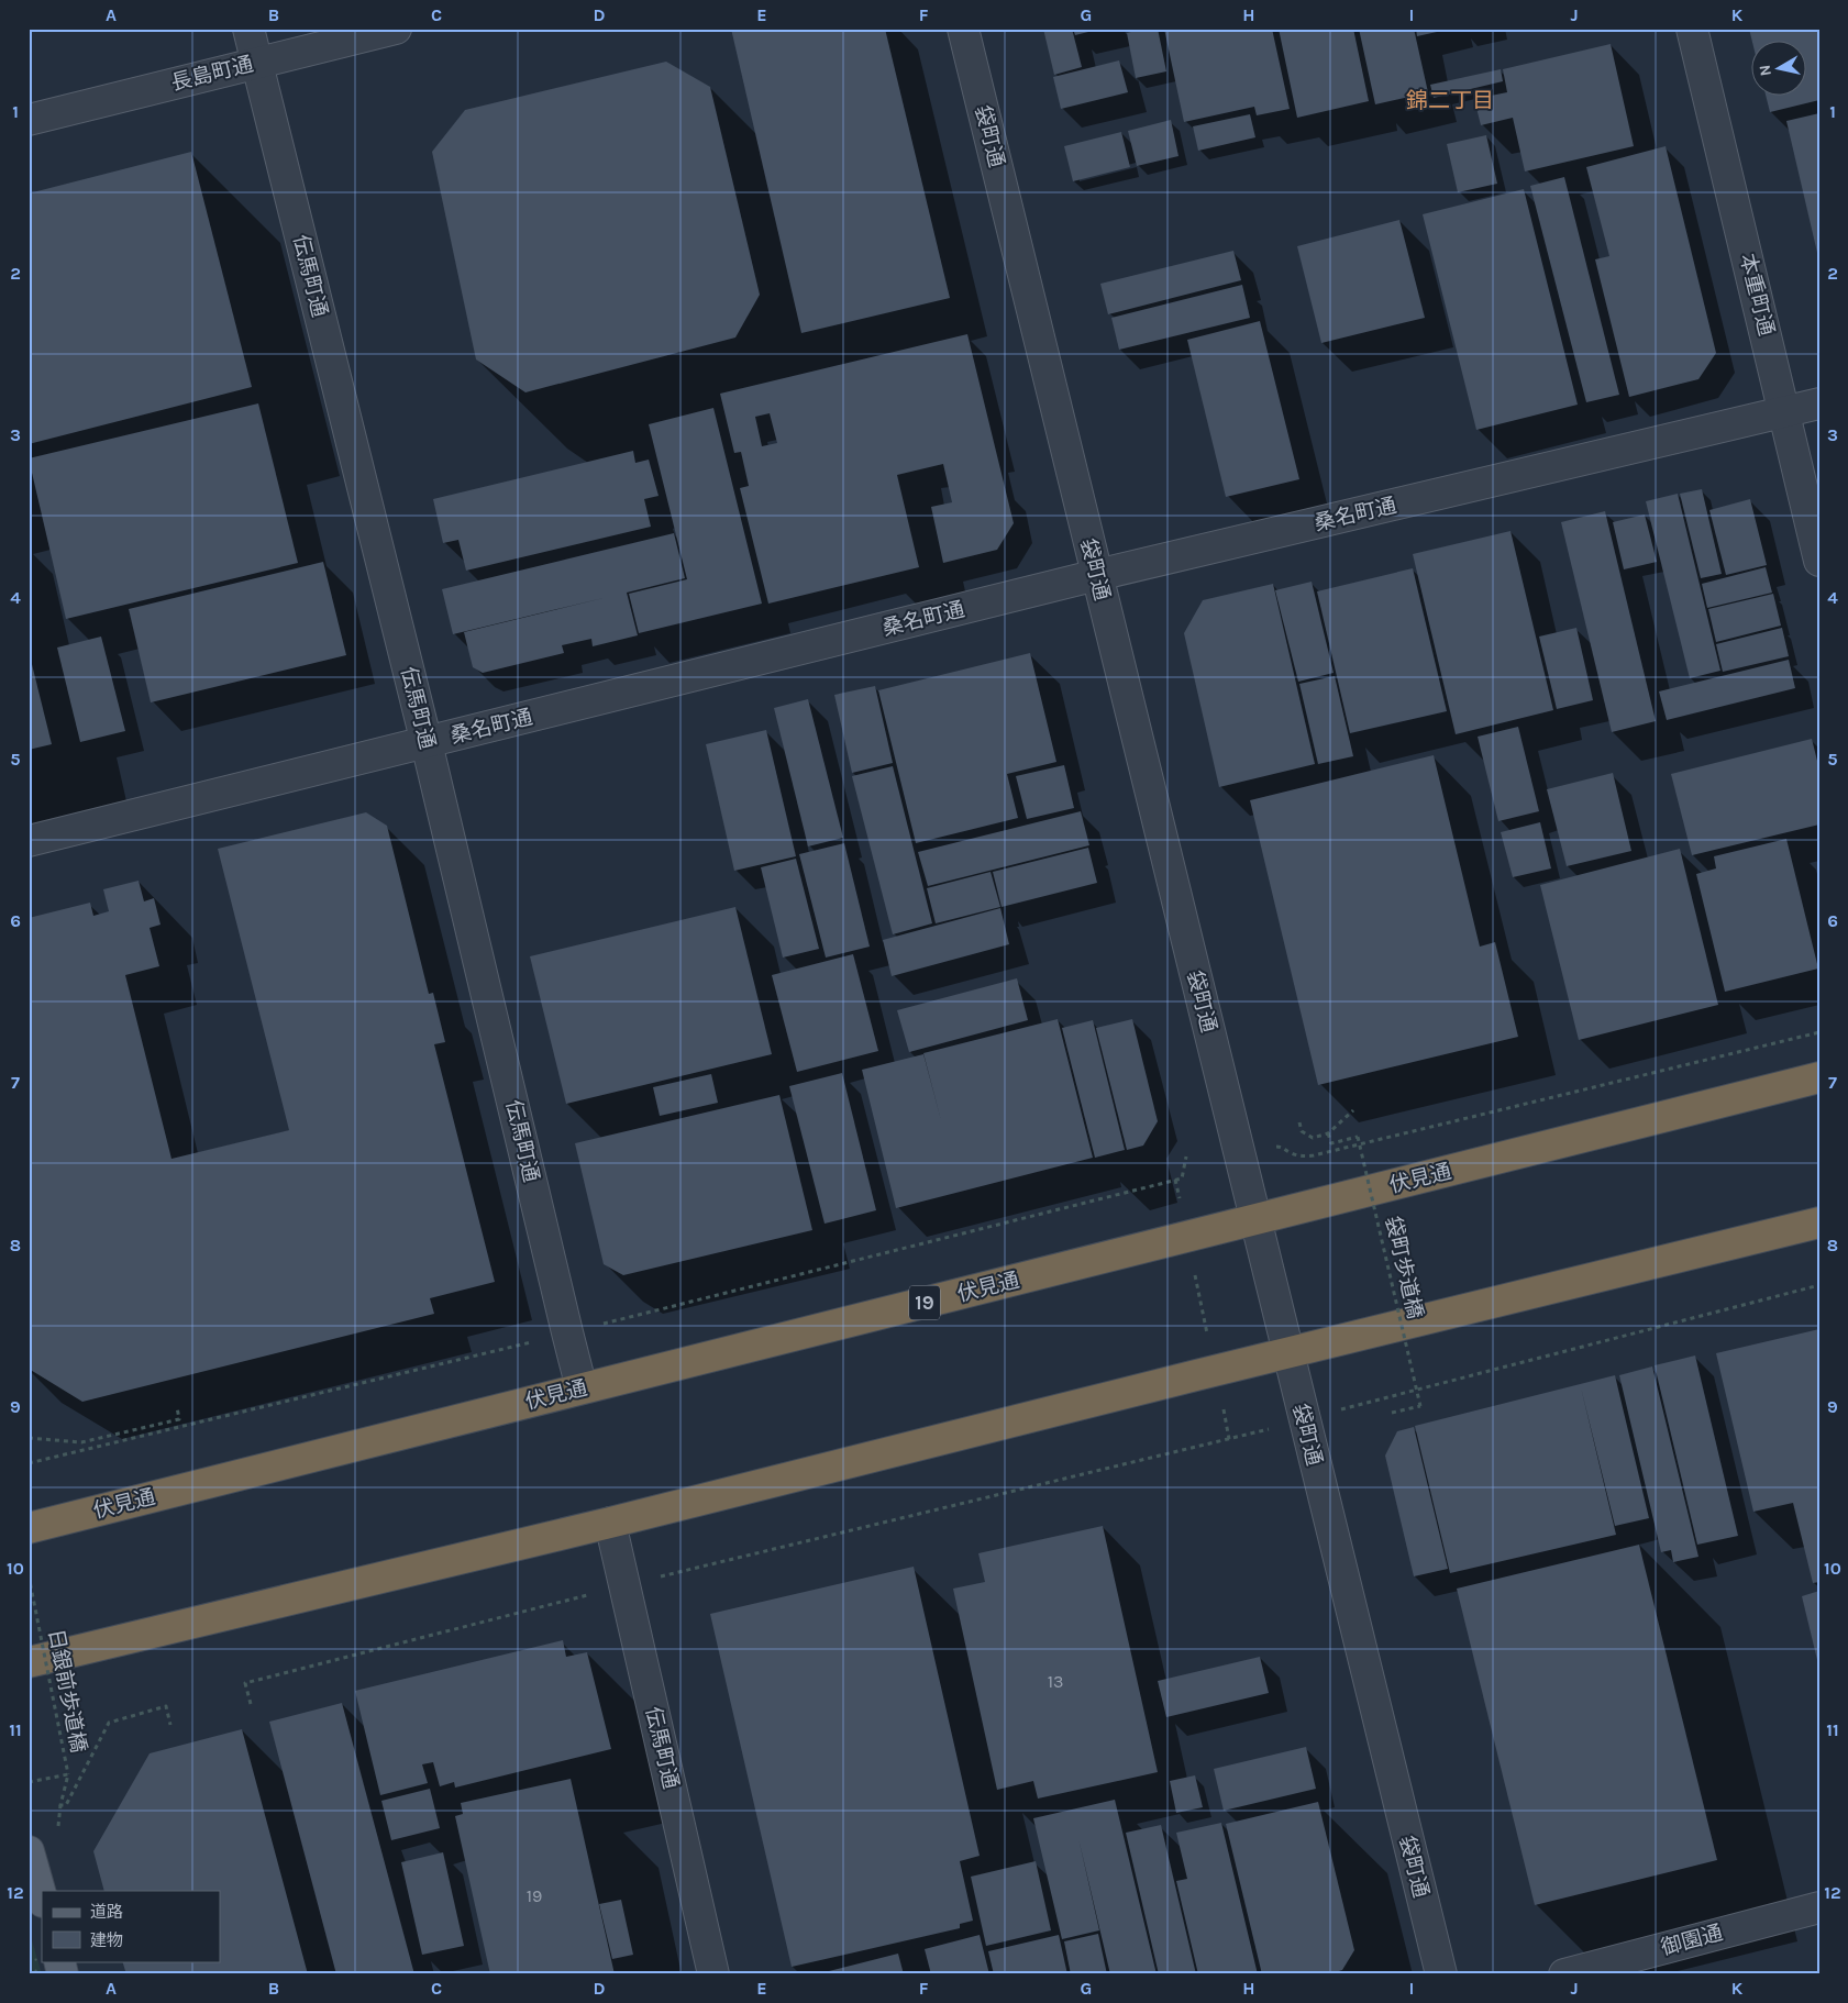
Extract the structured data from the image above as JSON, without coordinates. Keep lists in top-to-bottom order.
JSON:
{
  "streets": {
    "highway": ["伏見通", "19"],
    "street": [
      "長島町通",
      "袋町通",
      "伝馬町通",
      "本重町通",
      "桑名町通",
      "御園通"
    ],
    "path": ["袋町歩道橋", "日銀前歩道橋"]
  },
  "crossings": [
    ["長島町通", "伝馬町通"],
    ["袋町通", "桑名町通"],
    ["袋町通", "伏見通"],
    ["伝馬町通", "桑名町通"],
    ["伝馬町通", "伏見通"],
    ["本重町通", "桑名町通"]
  ],
  "districts": ["錦二丁目"],
  "house_numbers": ["13", "19"],
  "legend": ["道路", "建物"],
  "north": "left",
  "grid": {
    "columns": [
      "A",
      "B",
      "C",
      "D",
      "E",
      "F",
      "G",
      "H",
      "I",
      "J",
      "K"
    ],
    "rows": [
      "1",
      "2",
      "3",
      "4",
      "5",
      "6",
      "7",
      "8",
      "9",
      "10",
      "11",
      "12"
    ]
  }
}
